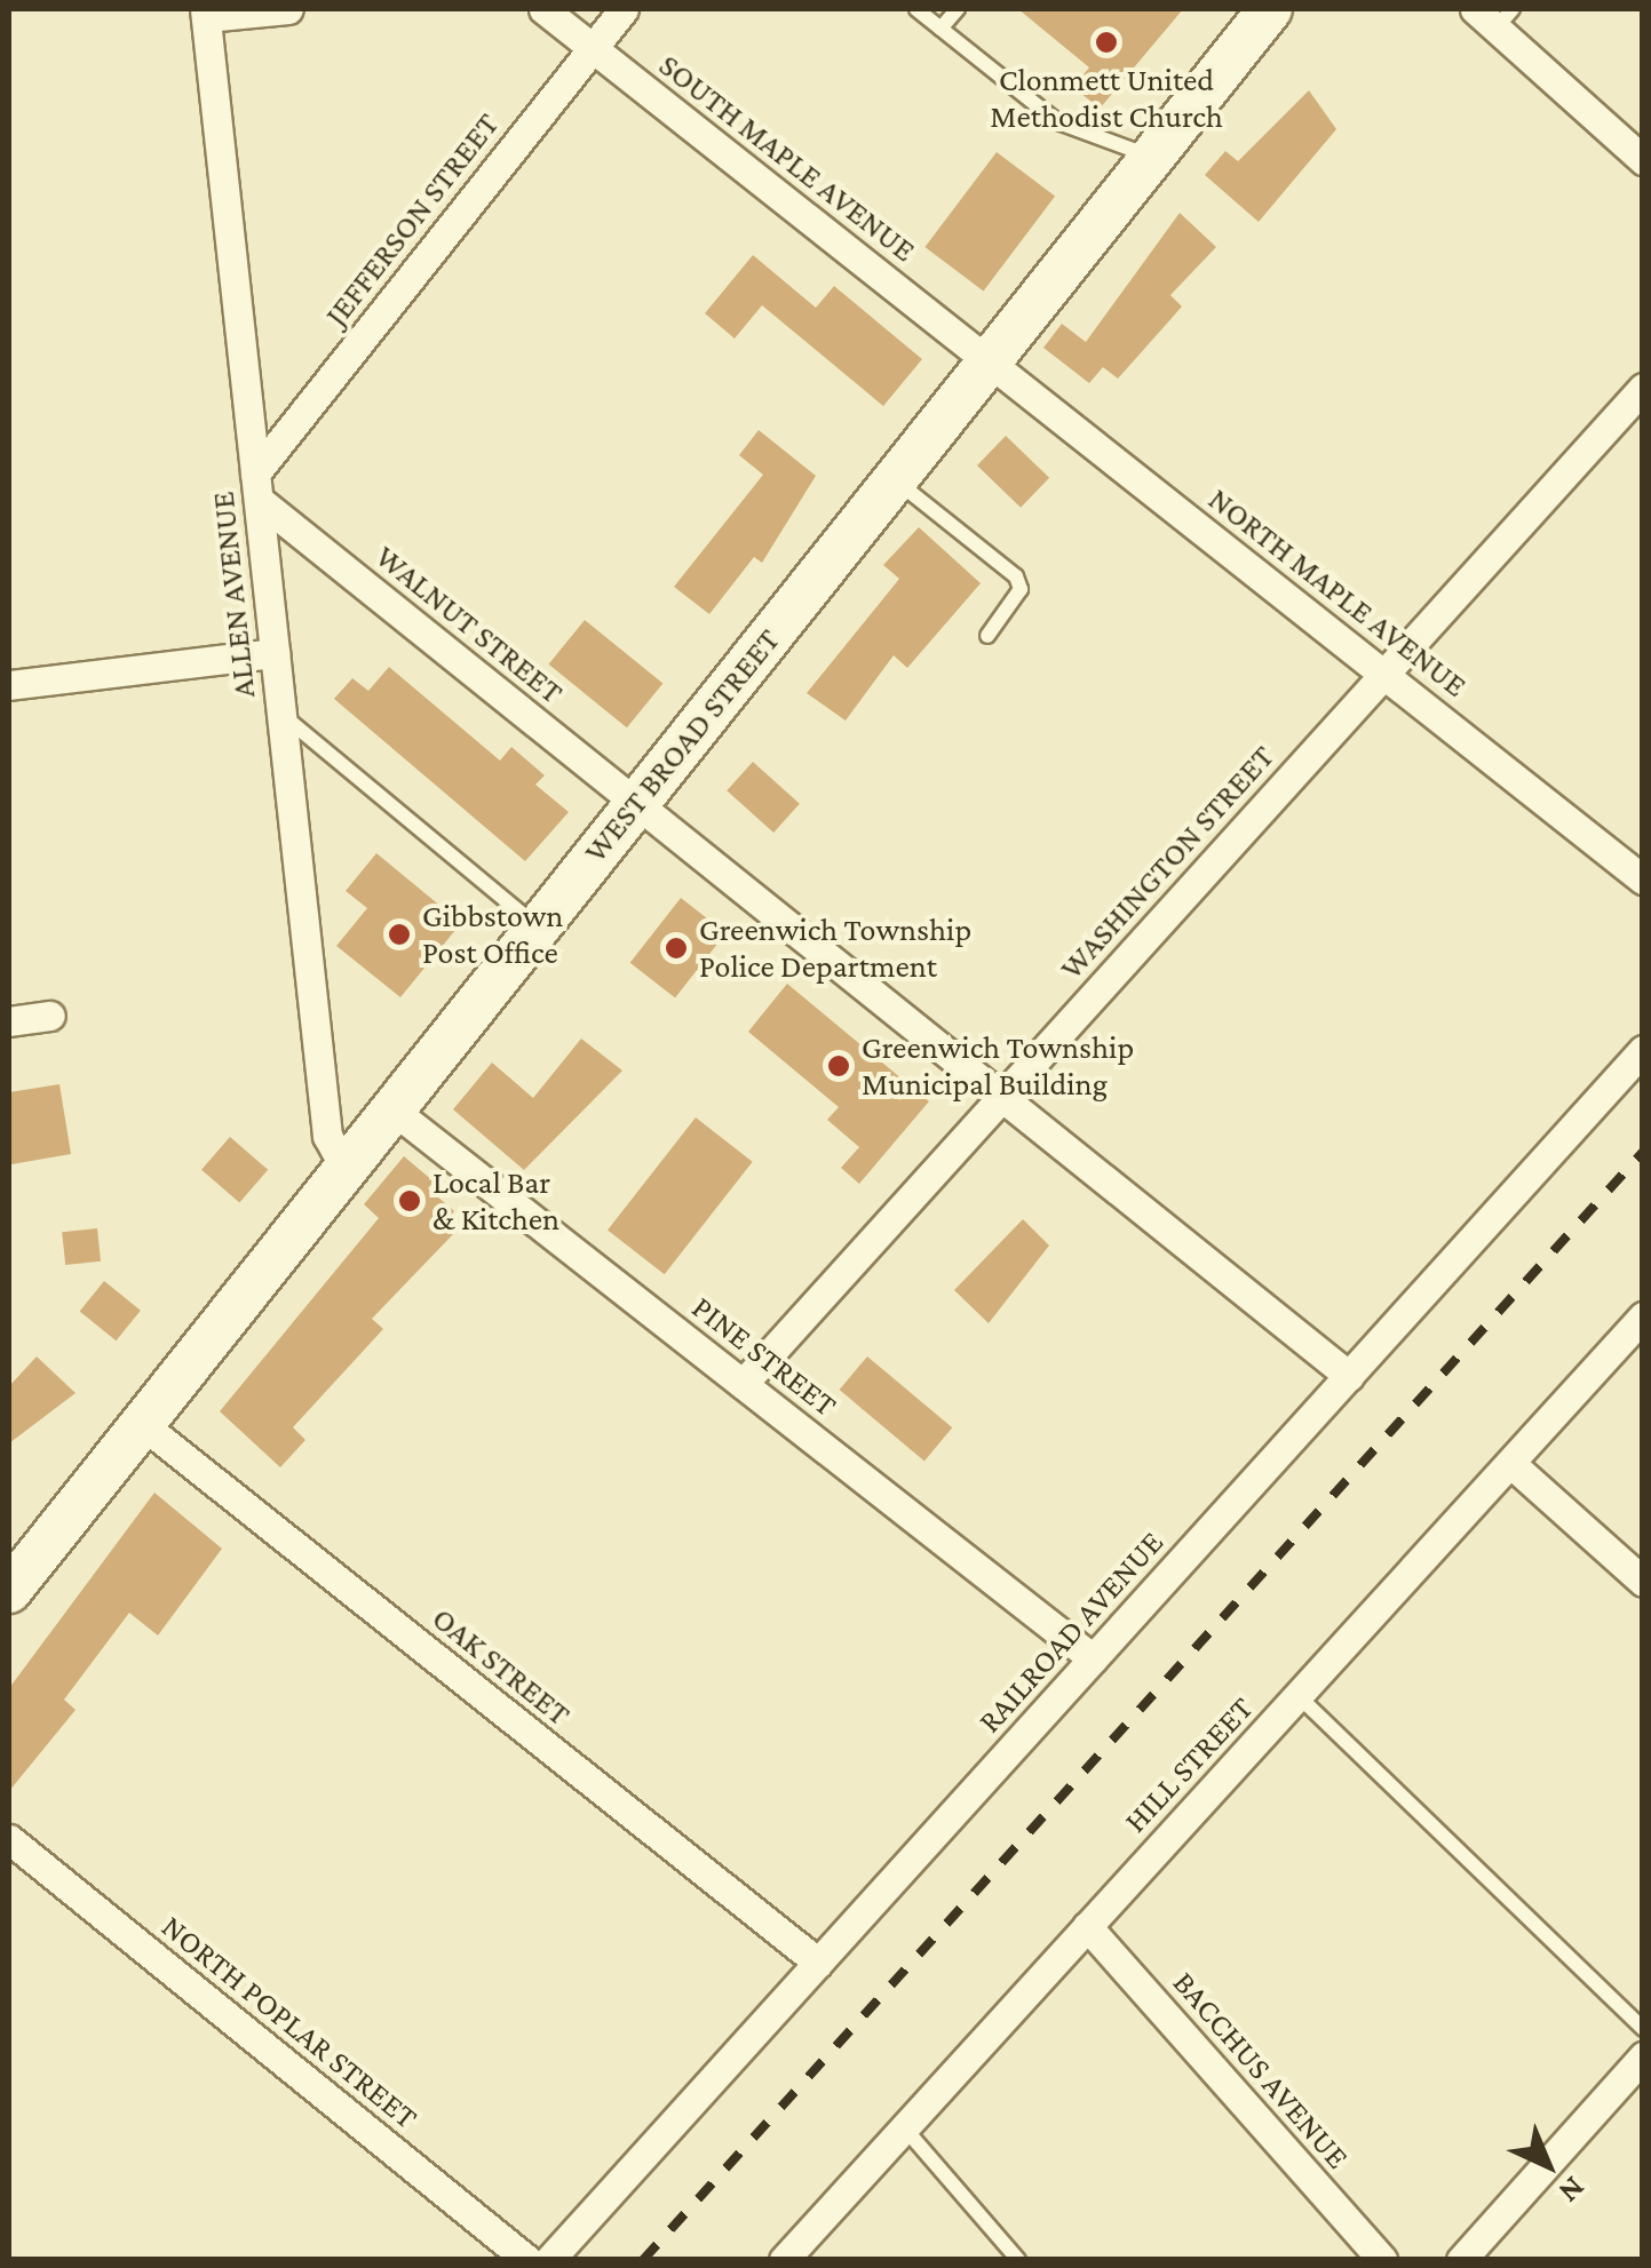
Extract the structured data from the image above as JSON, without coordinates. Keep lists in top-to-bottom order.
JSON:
{
  "streets": {
    "main road": ["WEST BROAD STREET"],
    "street": [
      "SOUTH MAPLE AVENUE",
      "JEFFERSON STREET",
      "NORTH MAPLE AVENUE",
      "ALLEN AVENUE",
      "WALNUT STREET",
      "WASHINGTON STREET",
      "PINE STREET",
      "RAILROAD AVENUE",
      "OAK STREET",
      "HILL STREET",
      "NORTH POPLAR STREET",
      "BACCHUS AVENUE"
    ]
  },
  "crossings": [
    ["SOUTH MAPLE AVENUE", "JEFFERSON STREET"],
    ["SOUTH MAPLE AVENUE", "NORTH MAPLE AVENUE"],
    ["SOUTH MAPLE AVENUE", "WEST BROAD STREET"],
    ["JEFFERSON STREET", "ALLEN AVENUE"],
    ["JEFFERSON STREET", "WALNUT STREET"],
    ["NORTH MAPLE AVENUE", "WEST BROAD STREET"],
    ["NORTH MAPLE AVENUE", "WASHINGTON STREET"],
    ["ALLEN AVENUE", "WALNUT STREET"],
    ["ALLEN AVENUE", "WEST BROAD STREET"],
    ["WALNUT STREET", "WEST BROAD STREET"],
    ["WALNUT STREET", "WASHINGTON STREET"],
    ["WALNUT STREET", "RAILROAD AVENUE"],
    ["WEST BROAD STREET", "PINE STREET"],
    ["WEST BROAD STREET", "OAK STREET"],
    ["WASHINGTON STREET", "PINE STREET"],
    ["PINE STREET", "RAILROAD AVENUE"],
    ["RAILROAD AVENUE", "OAK STREET"],
    ["HILL STREET", "BACCHUS AVENUE"]
  ],
  "places": [
    "Clonmett United Methodist Church",
    "Gibbstown Post Office",
    "Greenwich Township Police Department",
    "Greenwich Township Municipal Building",
    "Local Bar & Kitchen"
  ],
  "north": "bottom right"
}
